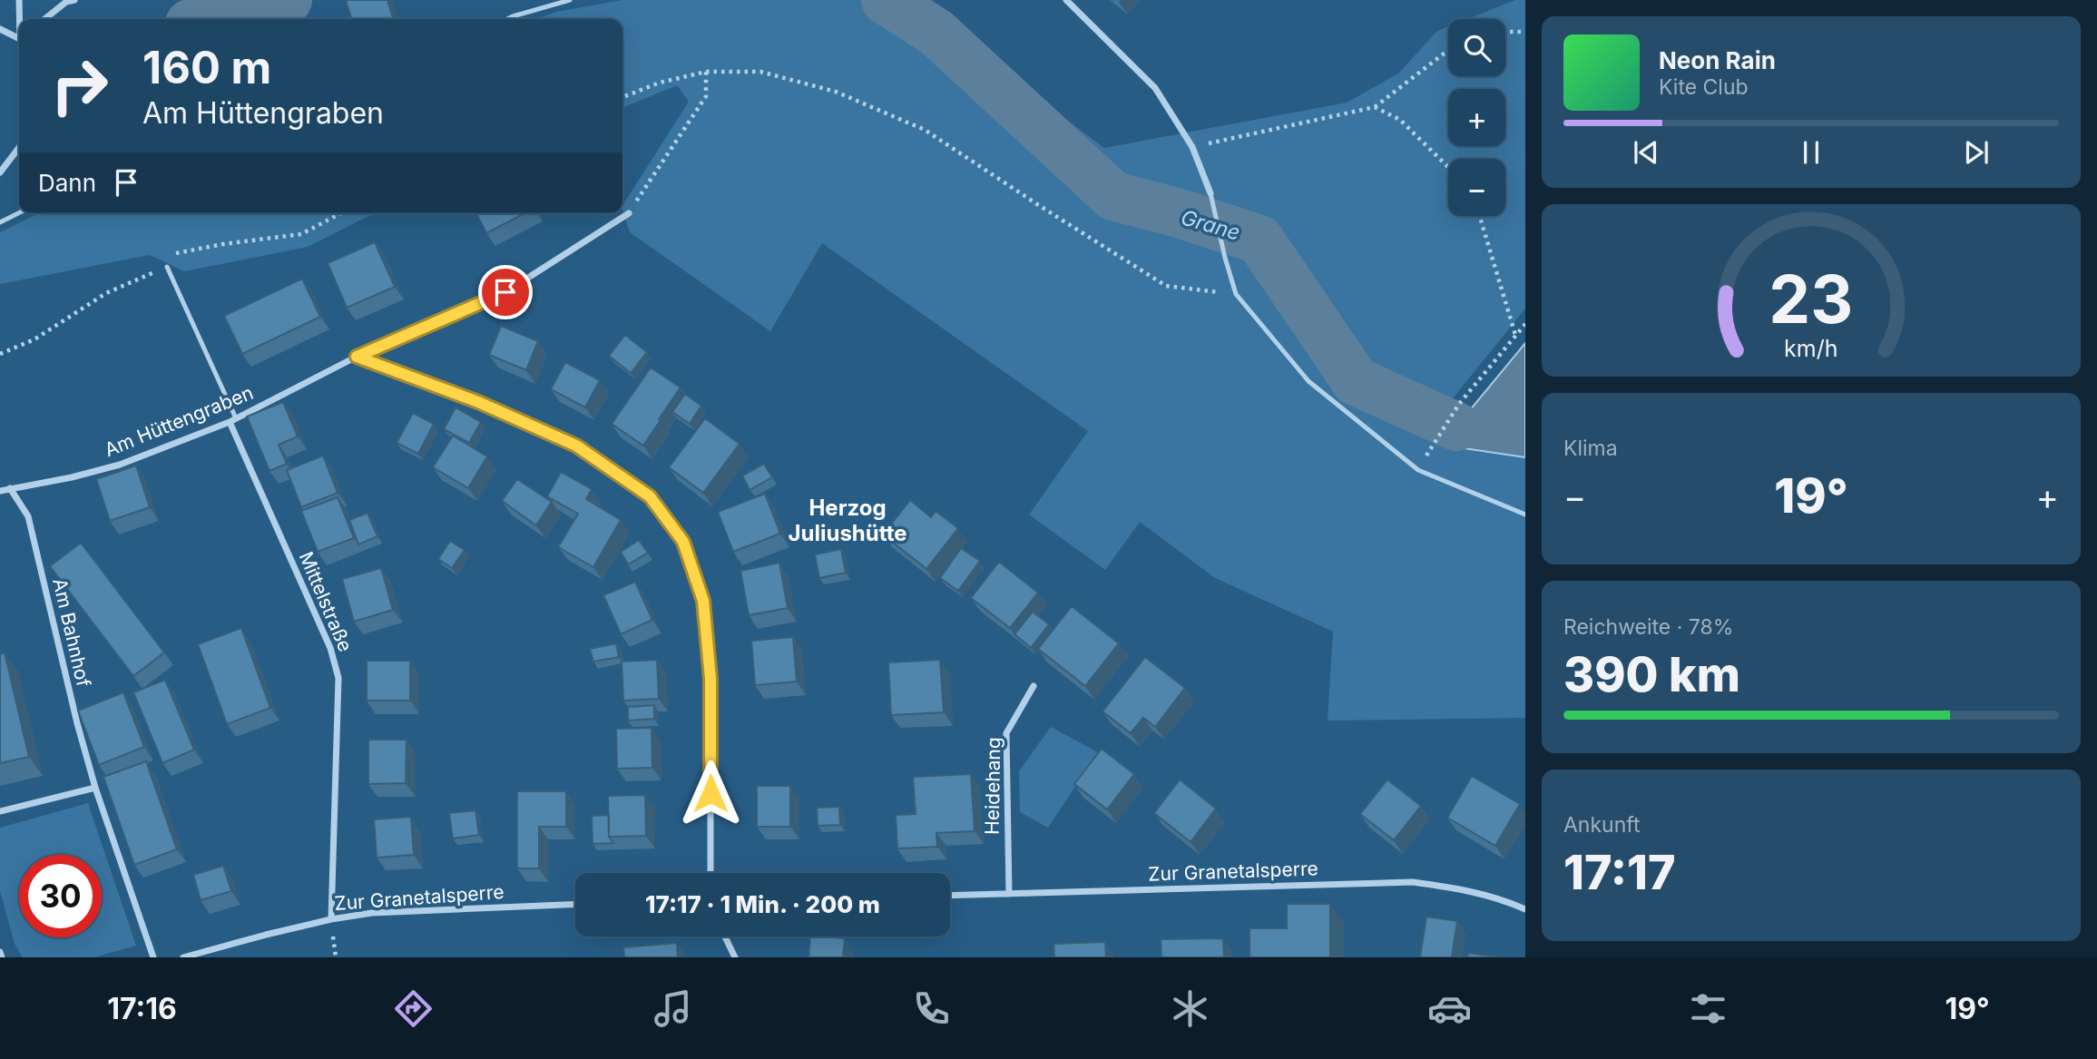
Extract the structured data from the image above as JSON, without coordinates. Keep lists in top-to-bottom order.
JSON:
{
  "streets": {
    "street": [
      "Am Hüttengraben",
      "Mittelstraße",
      "Am Bahnhof",
      "Heidehang",
      "Zur Granetalsperre"
    ]
  },
  "crossings": [
    ["Am Hüttengraben", "Mittelstraße"],
    ["Am Hüttengraben", "Am Bahnhof"],
    ["Mittelstraße", "Zur Granetalsperre"],
    ["Heidehang", "Zur Granetalsperre"]
  ],
  "districts": ["Herzog Juliushütte"],
  "water": ["Grane"],
  "page": {
    "map_buttons": ["+", "−"],
    "turn": ["160 m", "Am Hüttengraben"],
    "song": ["Neon Rain", "Kite Club"],
    "then": "Dann",
    "tile": [
      "Klima",
      ["Reichweite · 78%", "390 km"],
      ["Ankunft", "17:17"]
    ],
    "heat": ["−", "19°", "+"],
    "limit": "30",
    "trip": "17:17 · 1 Min. · 200 m",
    "tabs": ["17:16", "19°"],
    "gauge": ["23", "km/h"]
  }
}
